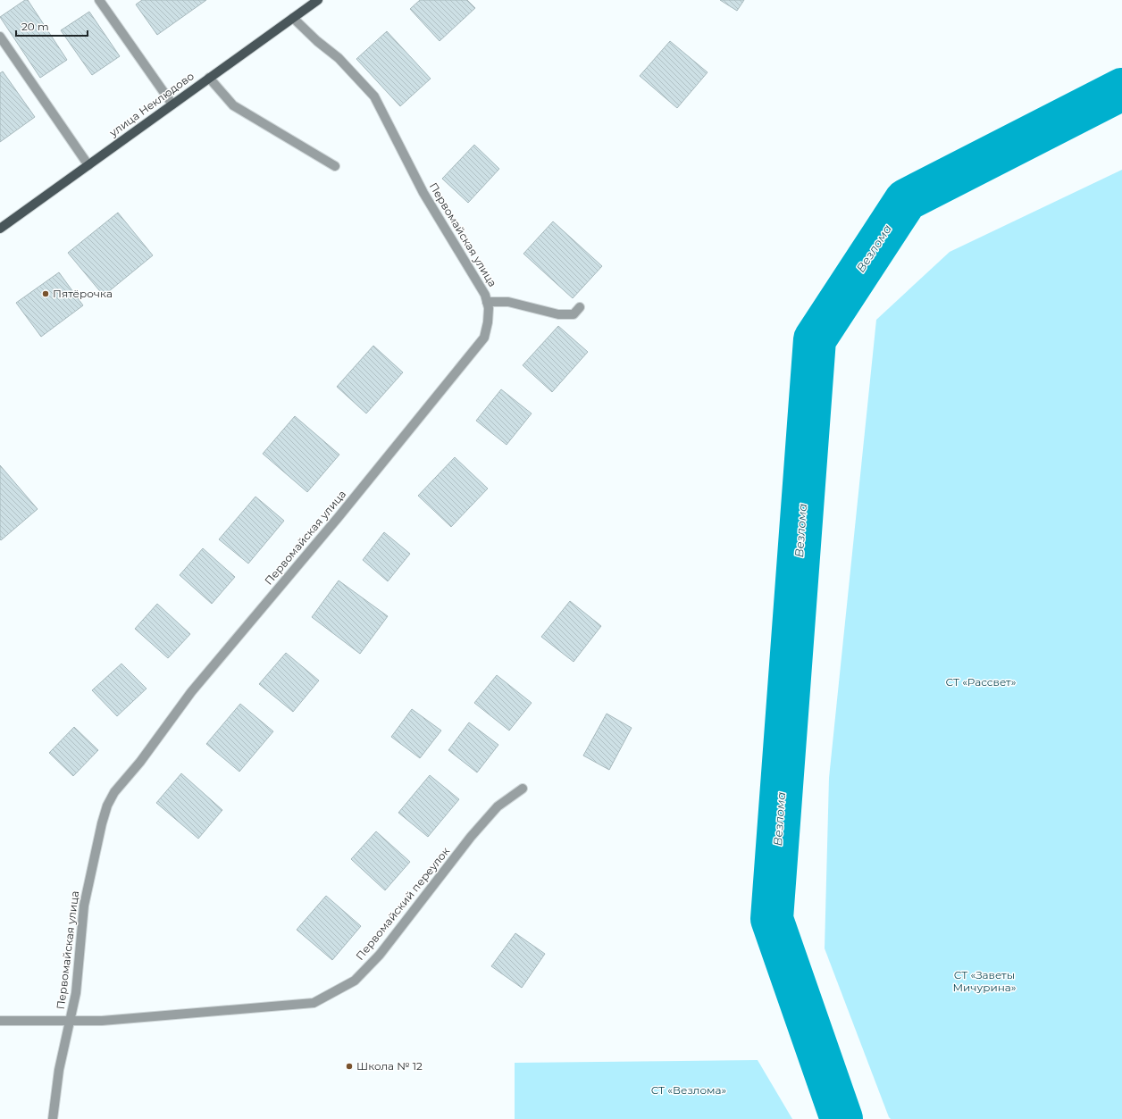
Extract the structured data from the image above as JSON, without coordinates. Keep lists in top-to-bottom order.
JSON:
{
  "streets": {
    "main road": ["улица Неклюдово"],
    "street": ["Первомайская улица", "Первомайский переулок"]
  },
  "crossings": [
    ["улица Неклюдово", "Первомайская улица"],
    ["Первомайская улица", "Первомайский переулок"]
  ],
  "water": ["Везлома"],
  "parks": ["СТ «Рассвет»", "СТ «Заветы Мичурина»", "СТ «Везлома»"],
  "places": ["Пятёрочка", "Школа № 12"],
  "scale_bar": "20 m"
}
